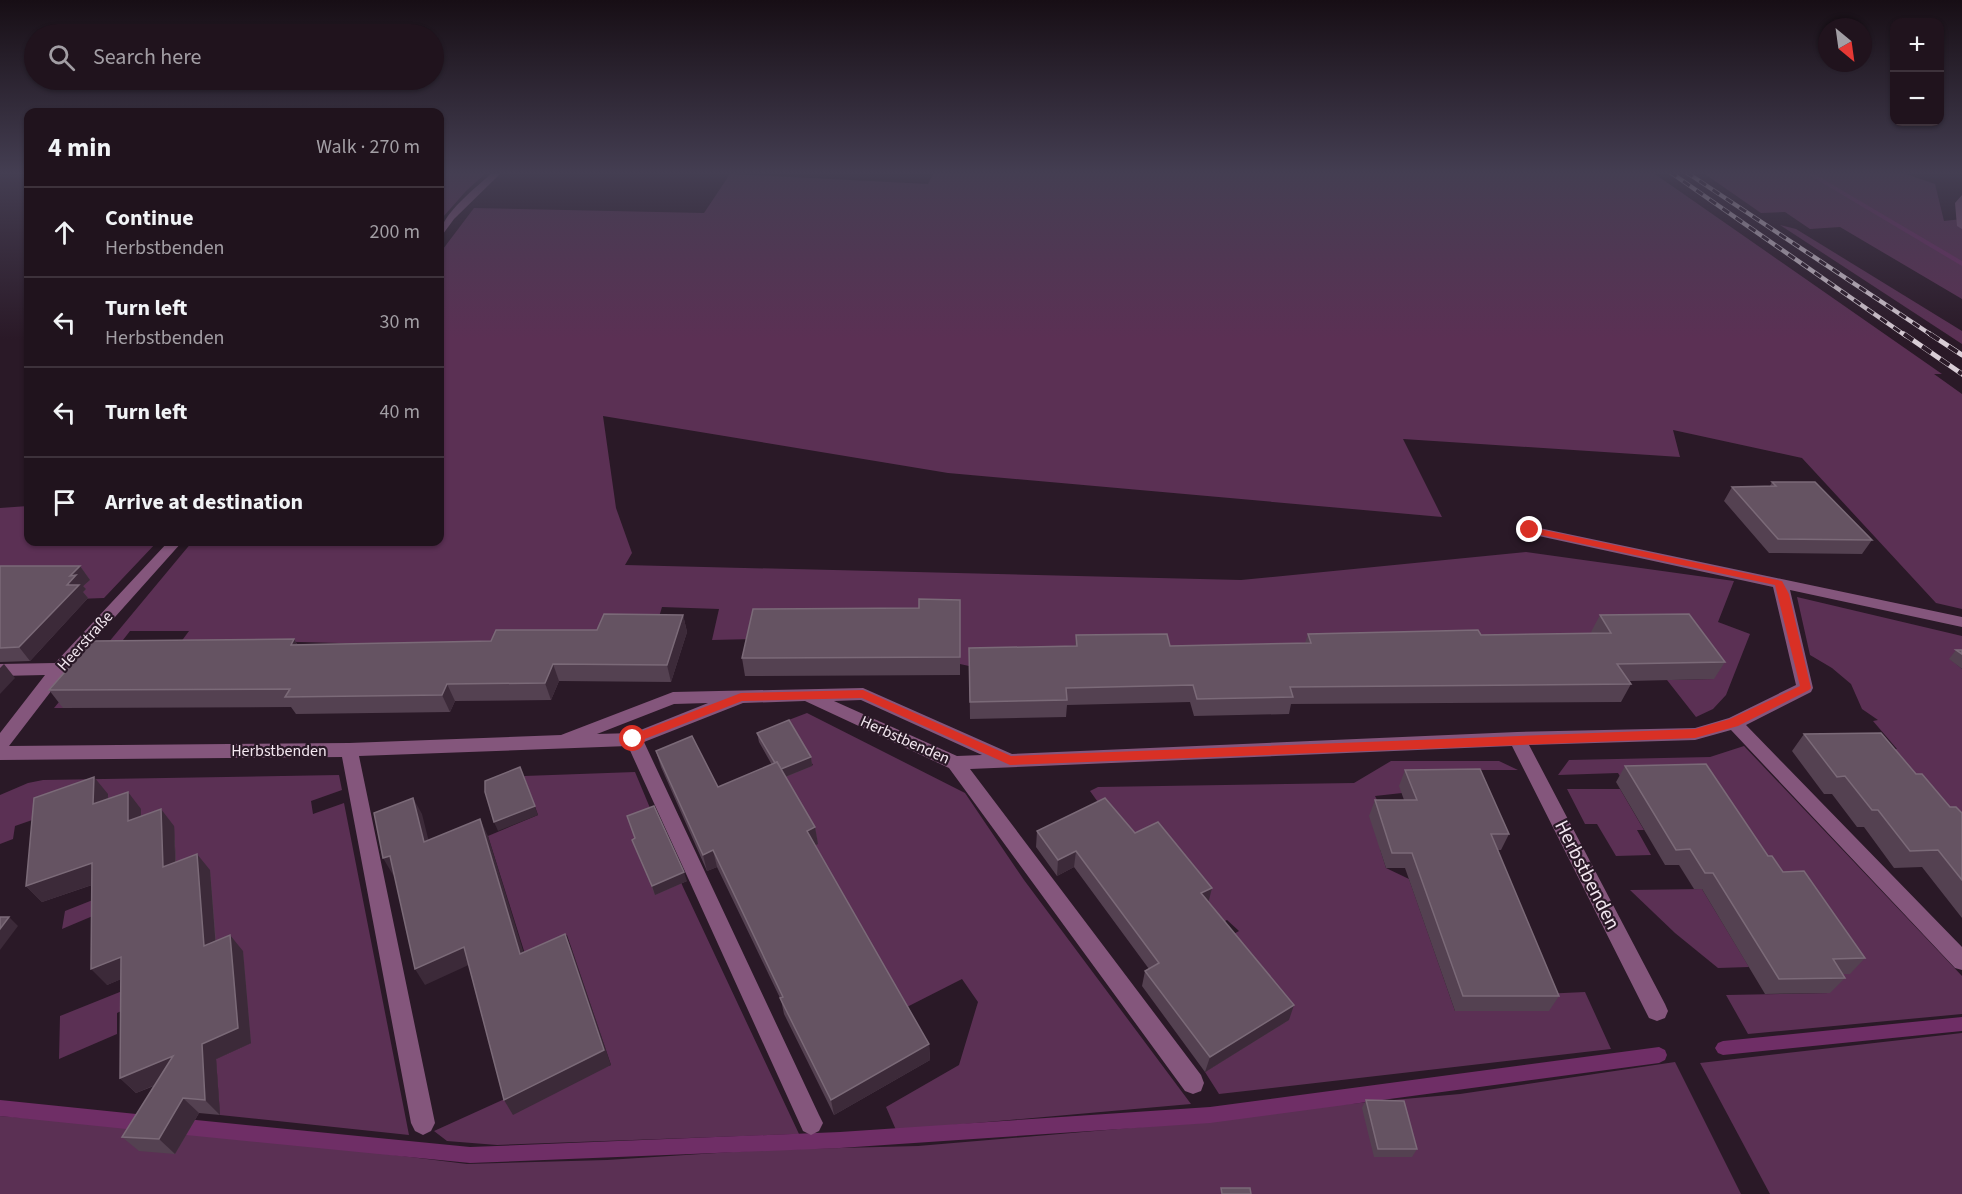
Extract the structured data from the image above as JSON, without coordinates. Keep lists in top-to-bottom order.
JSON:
{
  "streets": {
    "street": ["Heerstraße", "Herbstbenden"]
  },
  "north": "bottom right",
  "page": {
    "map_buttons": ["+", "−"],
    "search": "Search here",
    "heading": ["4 min", "Walk · 270 m"],
    "list": [
      ["Continue", "Herbstbenden", "200 m"],
      ["Turn left", "Herbstbenden", "30 m"],
      ["Turn left", "40 m"],
      "Arrive at destination"
    ]
  }
}
